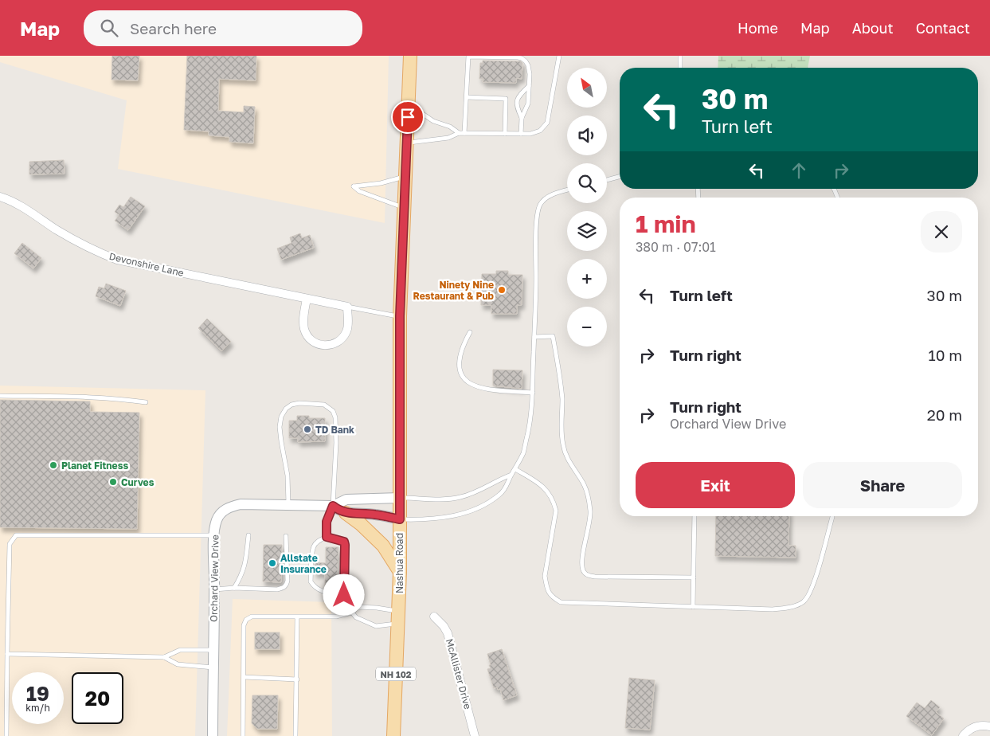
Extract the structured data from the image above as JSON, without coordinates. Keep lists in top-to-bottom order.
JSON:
{
  "streets": {
    "main road": ["Nashua Road", "NH 102"],
    "street": ["Devonshire Lane", "Orchard View Drive", "McAllister Drive"]
  },
  "crossings": [
    ["Devonshire Lane", "Nashua Road"],
    ["Nashua Road", "Orchard View Drive"]
  ],
  "places": [
    "Ninety Nine Restaurant & Pub",
    "TD Bank",
    "Planet Fitness",
    "Curves",
    "Allstate Insurance"
  ],
  "north": "top left",
  "page": {
    "header": "Map",
    "search": "Search here",
    "nav": [
      "Home",
      "Map",
      "About",
      "Contact"
    ],
    "map_buttons": ["+", "−"],
    "turn": ["30 m", "Turn left"],
    "heading": ["1 min", "380 m · 07:01"],
    "list": [
      {
        "name": "Turn left",
        "value": "30 m"
      },
      {
        "name": "Turn right",
        "value": "10 m"
      },
      {
        "name": "Turn right",
        "note": "Orchard View Drive",
        "value": "20 m"
      }
    ],
    "buttons": ["Exit", "Share"],
    "speed": "19 km/h",
    "limit": "20"
  }
}
